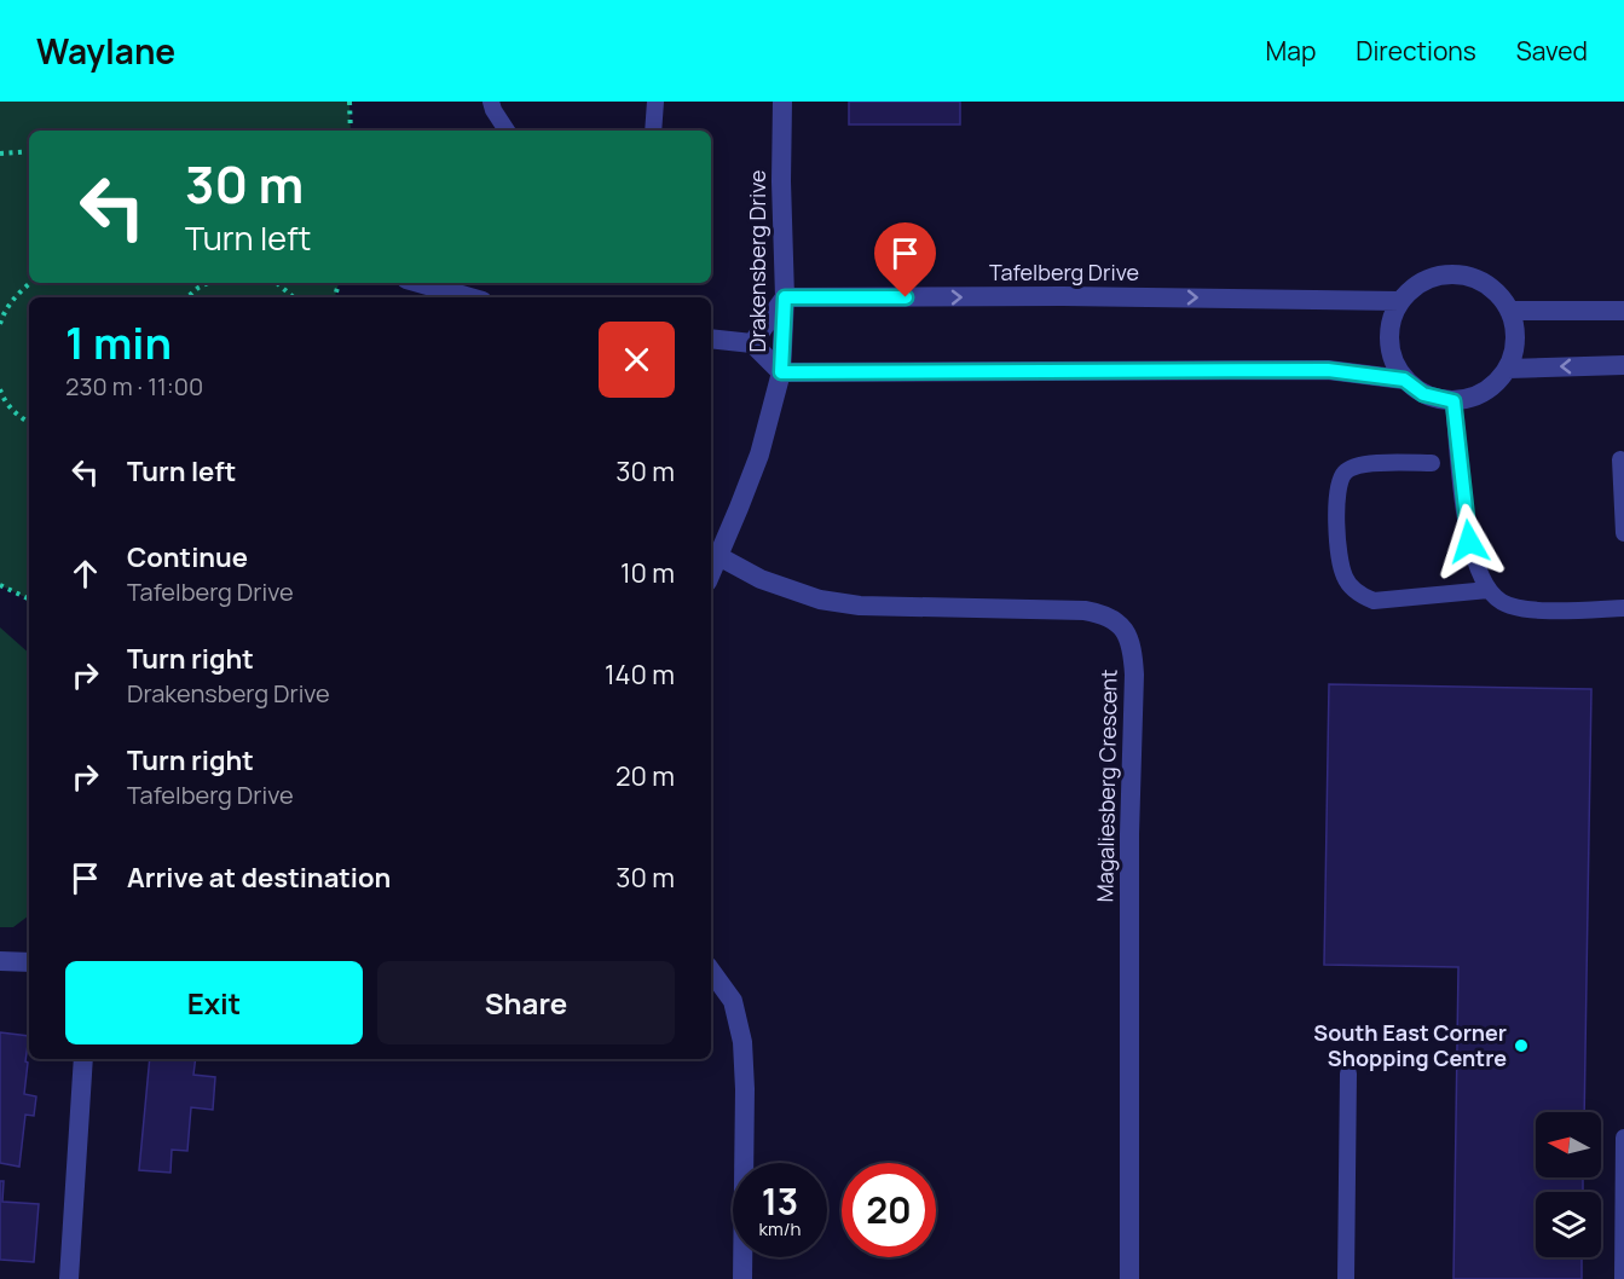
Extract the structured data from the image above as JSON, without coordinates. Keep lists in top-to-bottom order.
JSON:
{
  "streets": {
    "street": ["Drakensberg Drive", "Tafelberg Drive", "Magaliesberg Crescent"]
  },
  "crossings": [
    ["Drakensberg Drive", "Tafelberg Drive"],
    ["Drakensberg Drive", "Magaliesberg Crescent"]
  ],
  "places": ["South East Corner Shopping Centre"],
  "north": "left",
  "page": {
    "header": "Waylane",
    "nav": ["Map", "Directions", "Saved"],
    "turn": ["30 m", "Turn left"],
    "heading": ["1 min", "230 m · 11:00"],
    "list": [
      {
        "name": "Turn left",
        "value": "30 m"
      },
      {
        "name": "Continue",
        "note": "Tafelberg Drive",
        "value": "10 m"
      },
      {
        "name": "Turn right",
        "note": "Drakensberg Drive",
        "value": "140 m"
      },
      {
        "name": "Turn right",
        "note": "Tafelberg Drive",
        "value": "20 m"
      },
      {
        "name": "Arrive at destination",
        "value": "30 m"
      }
    ],
    "buttons": ["Exit", "Share"],
    "speed": "13 km/h",
    "limit": "20"
  }
}
